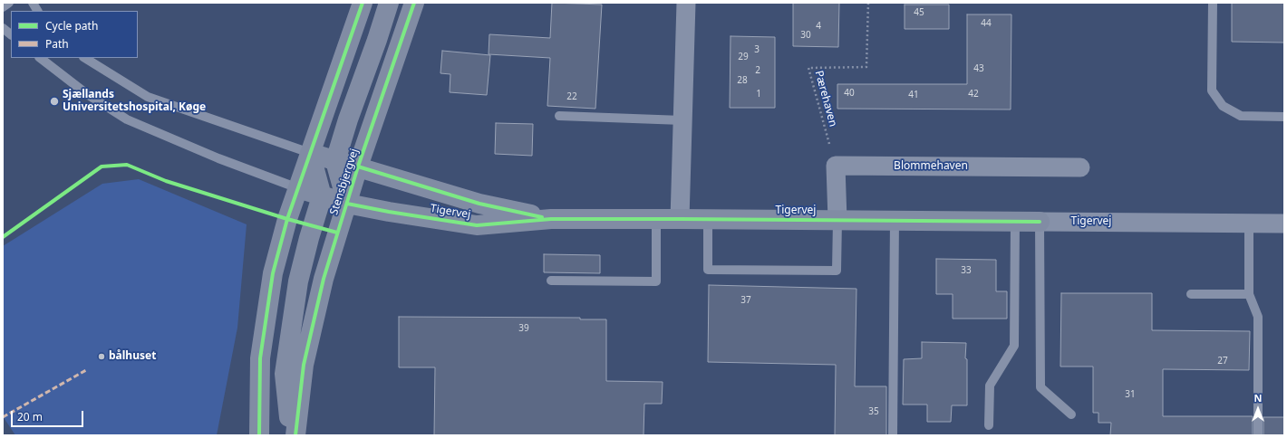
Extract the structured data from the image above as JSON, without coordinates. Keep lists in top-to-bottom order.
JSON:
{
  "streets": {
    "street": ["Blommehaven", "Stensbjergvej", "Tigervej"],
    "path": ["Pærehaven"]
  },
  "crossings": [
    ["Pærehaven", "Blommehaven"],
    ["Stensbjergvej", "Tigervej"]
  ],
  "places": ["Sjællands Universitetshospital, Køge", "bålhuset"],
  "house_numbers": [
    "45",
    "44",
    "4",
    "30",
    "3",
    "29",
    "43",
    "2",
    "28",
    "40",
    "1",
    "42",
    "41",
    "22",
    "33",
    "37",
    "39",
    "27",
    "31",
    "35"
  ],
  "legend": ["Cycle path", "Path"],
  "scale_bar": "20 m",
  "north": "top"
}
